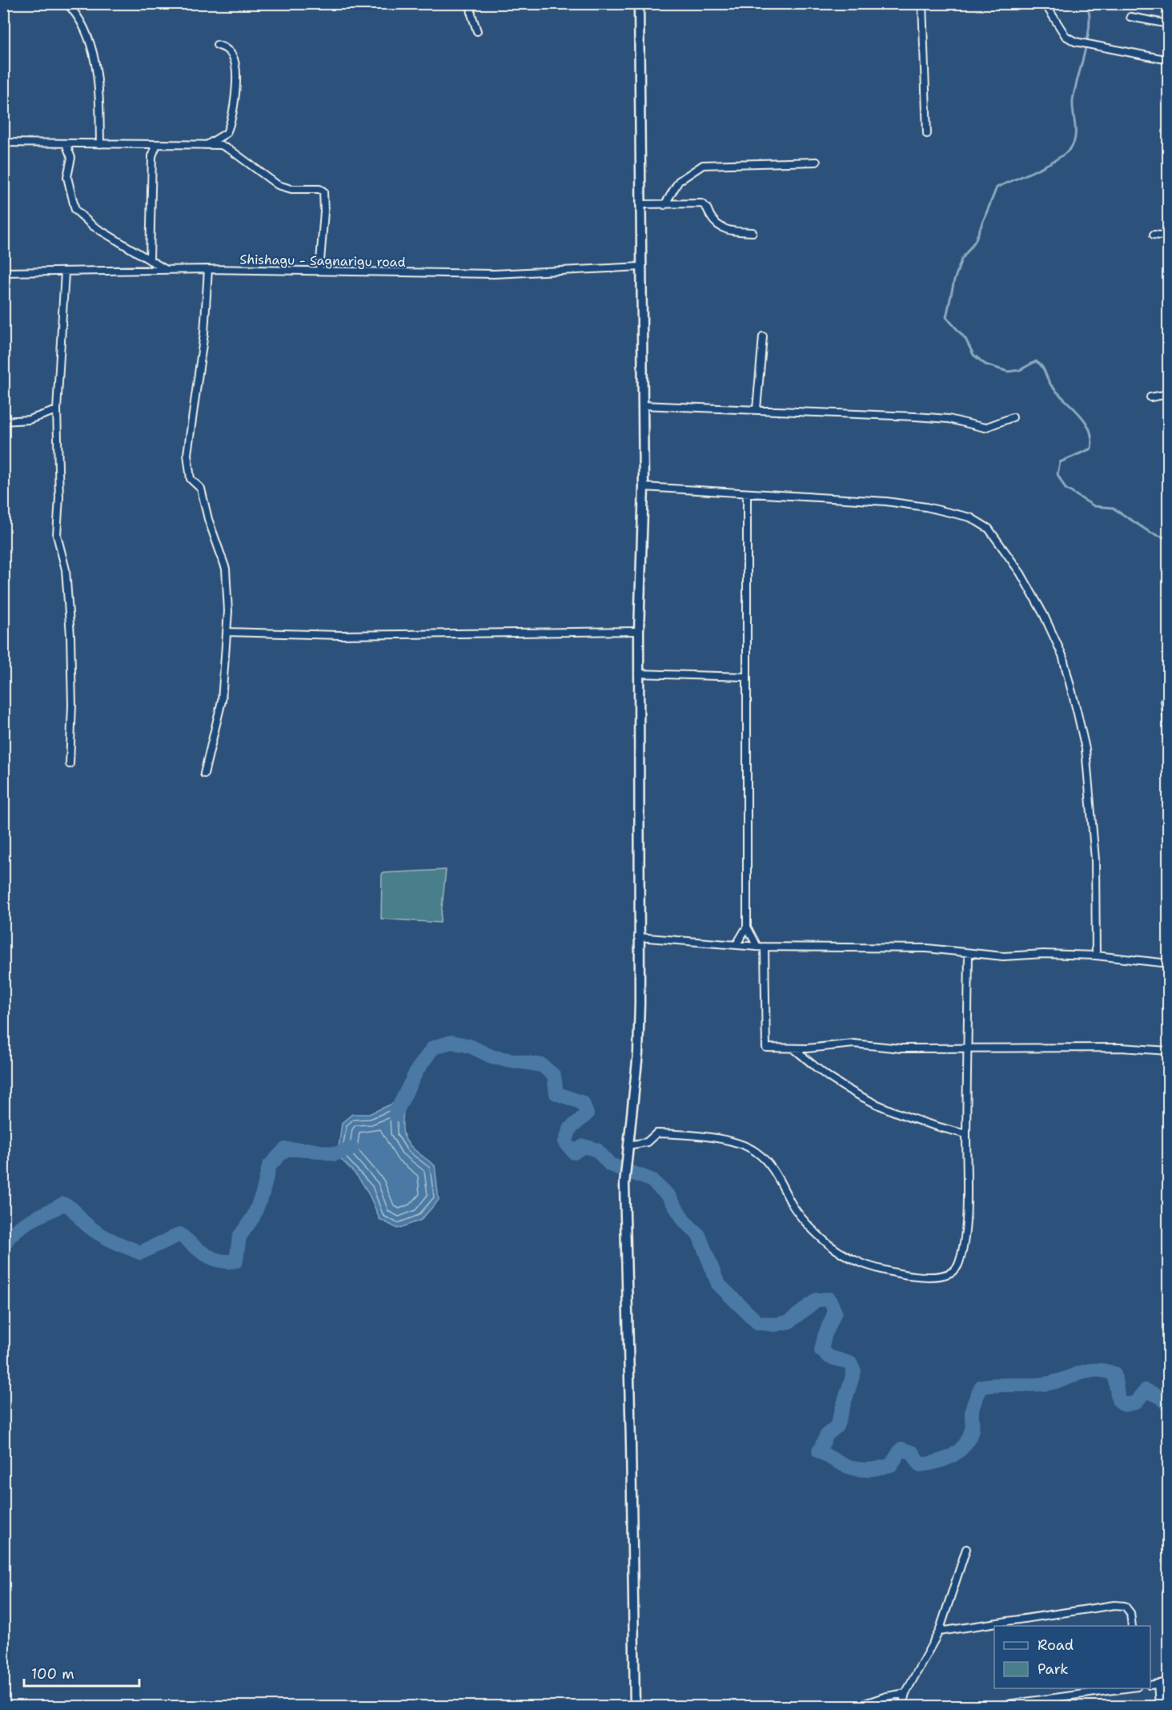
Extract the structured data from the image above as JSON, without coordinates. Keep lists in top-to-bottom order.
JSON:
{
  "streets": {
    "street": ["Shishagu - Sagnarigu road"]
  },
  "legend": ["Road", "Park"],
  "scale_bar": "100 m"
}
